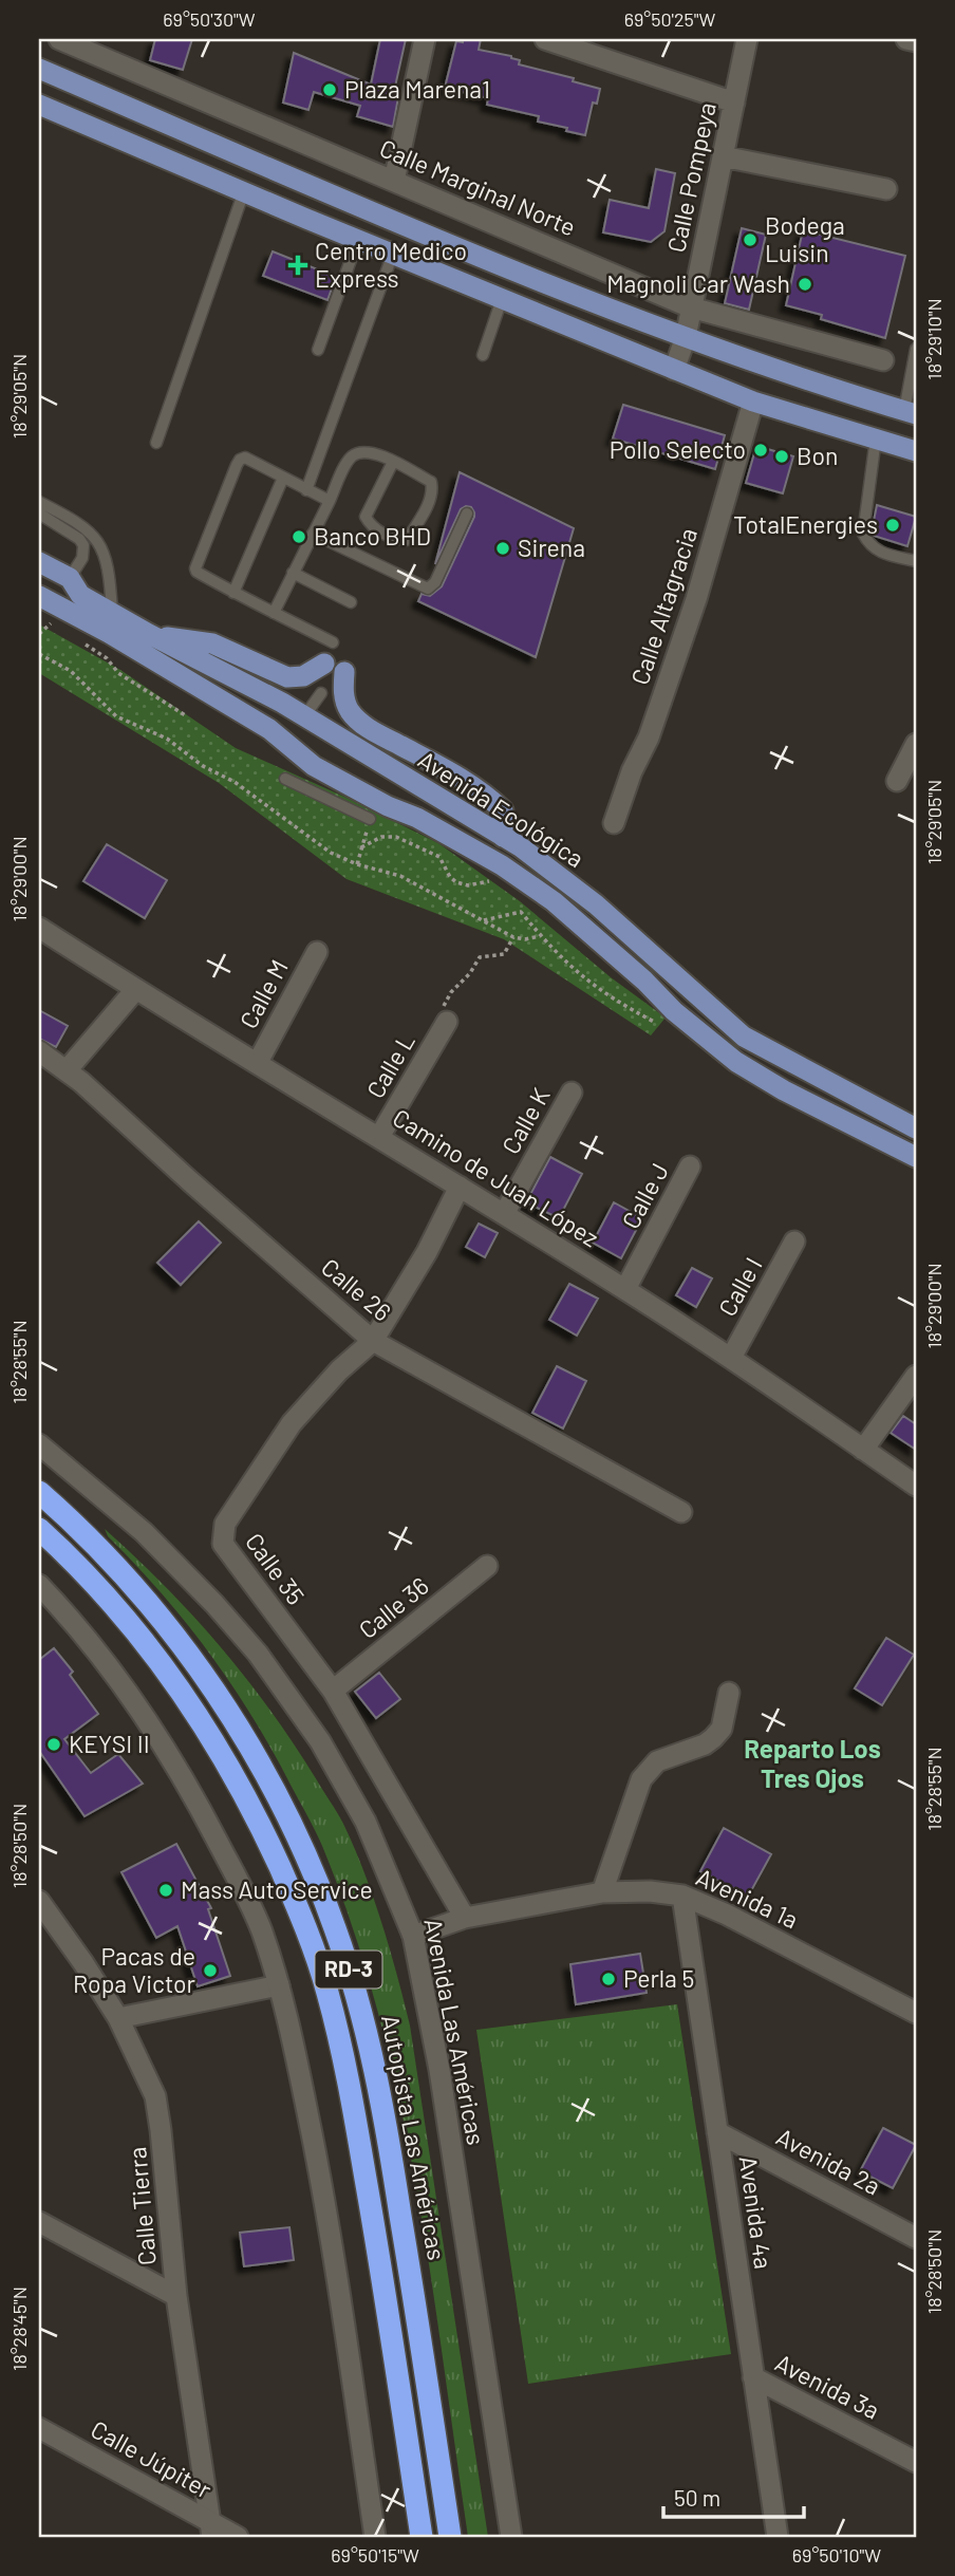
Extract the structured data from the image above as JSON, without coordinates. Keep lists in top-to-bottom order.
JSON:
{
  "streets": {
    "highway": ["RD-3", "Autopista Las Américas"],
    "main road": ["Avenida Ecológica"],
    "street": [
      "Calle Pompeya",
      "Calle Marginal Norte",
      "Calle Altagracia",
      "Calle M",
      "Calle L",
      "Calle K",
      "Camino de Juan López",
      "Calle J",
      "Calle I",
      "Calle 26",
      "Calle 35",
      "Calle 36",
      "Avenida 1a",
      "Avenida Las Américas",
      "Avenida 2a",
      "Calle Tierra",
      "Avenida 4a",
      "Avenida 3a",
      "Calle Júpiter"
    ]
  },
  "crossings": [
    ["Calle Pompeya", "Calle Marginal Norte"],
    ["Calle M", "Camino de Juan López"],
    ["Calle L", "Camino de Juan López"],
    ["Calle K", "Camino de Juan López"],
    ["Camino de Juan López", "Calle J"],
    ["Camino de Juan López", "Calle I"],
    ["Camino de Juan López", "Calle 35"],
    ["Calle 26", "Calle 35"],
    ["Calle 35", "Calle 36"],
    ["Calle 35", "Avenida 1a"],
    ["Avenida 1a", "Avenida Las Américas"],
    ["Avenida 1a", "Avenida 4a"],
    ["Avenida 2a", "Avenida 4a"],
    ["Calle Tierra", "Calle Júpiter"],
    ["Avenida 4a", "Avenida 3a"]
  ],
  "districts": ["Reparto Los Tres Ojos"],
  "places": {
    "other": [
      "Plaza Marena1",
      "Bodega Luisin",
      "Magnoli Car Wash",
      "Pollo Selecto",
      "Bon",
      "TotalEnergies",
      "Banco BHD",
      "Sirena",
      "KEYSI II",
      "Mass Auto Service",
      "Pacas de Ropa Victor",
      "Perla 5"
    ],
    "health": ["Centro Medico Express"]
  },
  "scale_bar": "50 m",
  "coordinates": [
    "69°50'30\"W",
    "69°50'25\"W",
    "18°29'10\"N",
    "18°29'05\"N",
    "18°29'00\"N",
    "18°28'55\"N",
    "18°28'50\"N",
    "18°28'45\"N",
    "69°50'15\"W",
    "69°50'10\"W"
  ]
}
